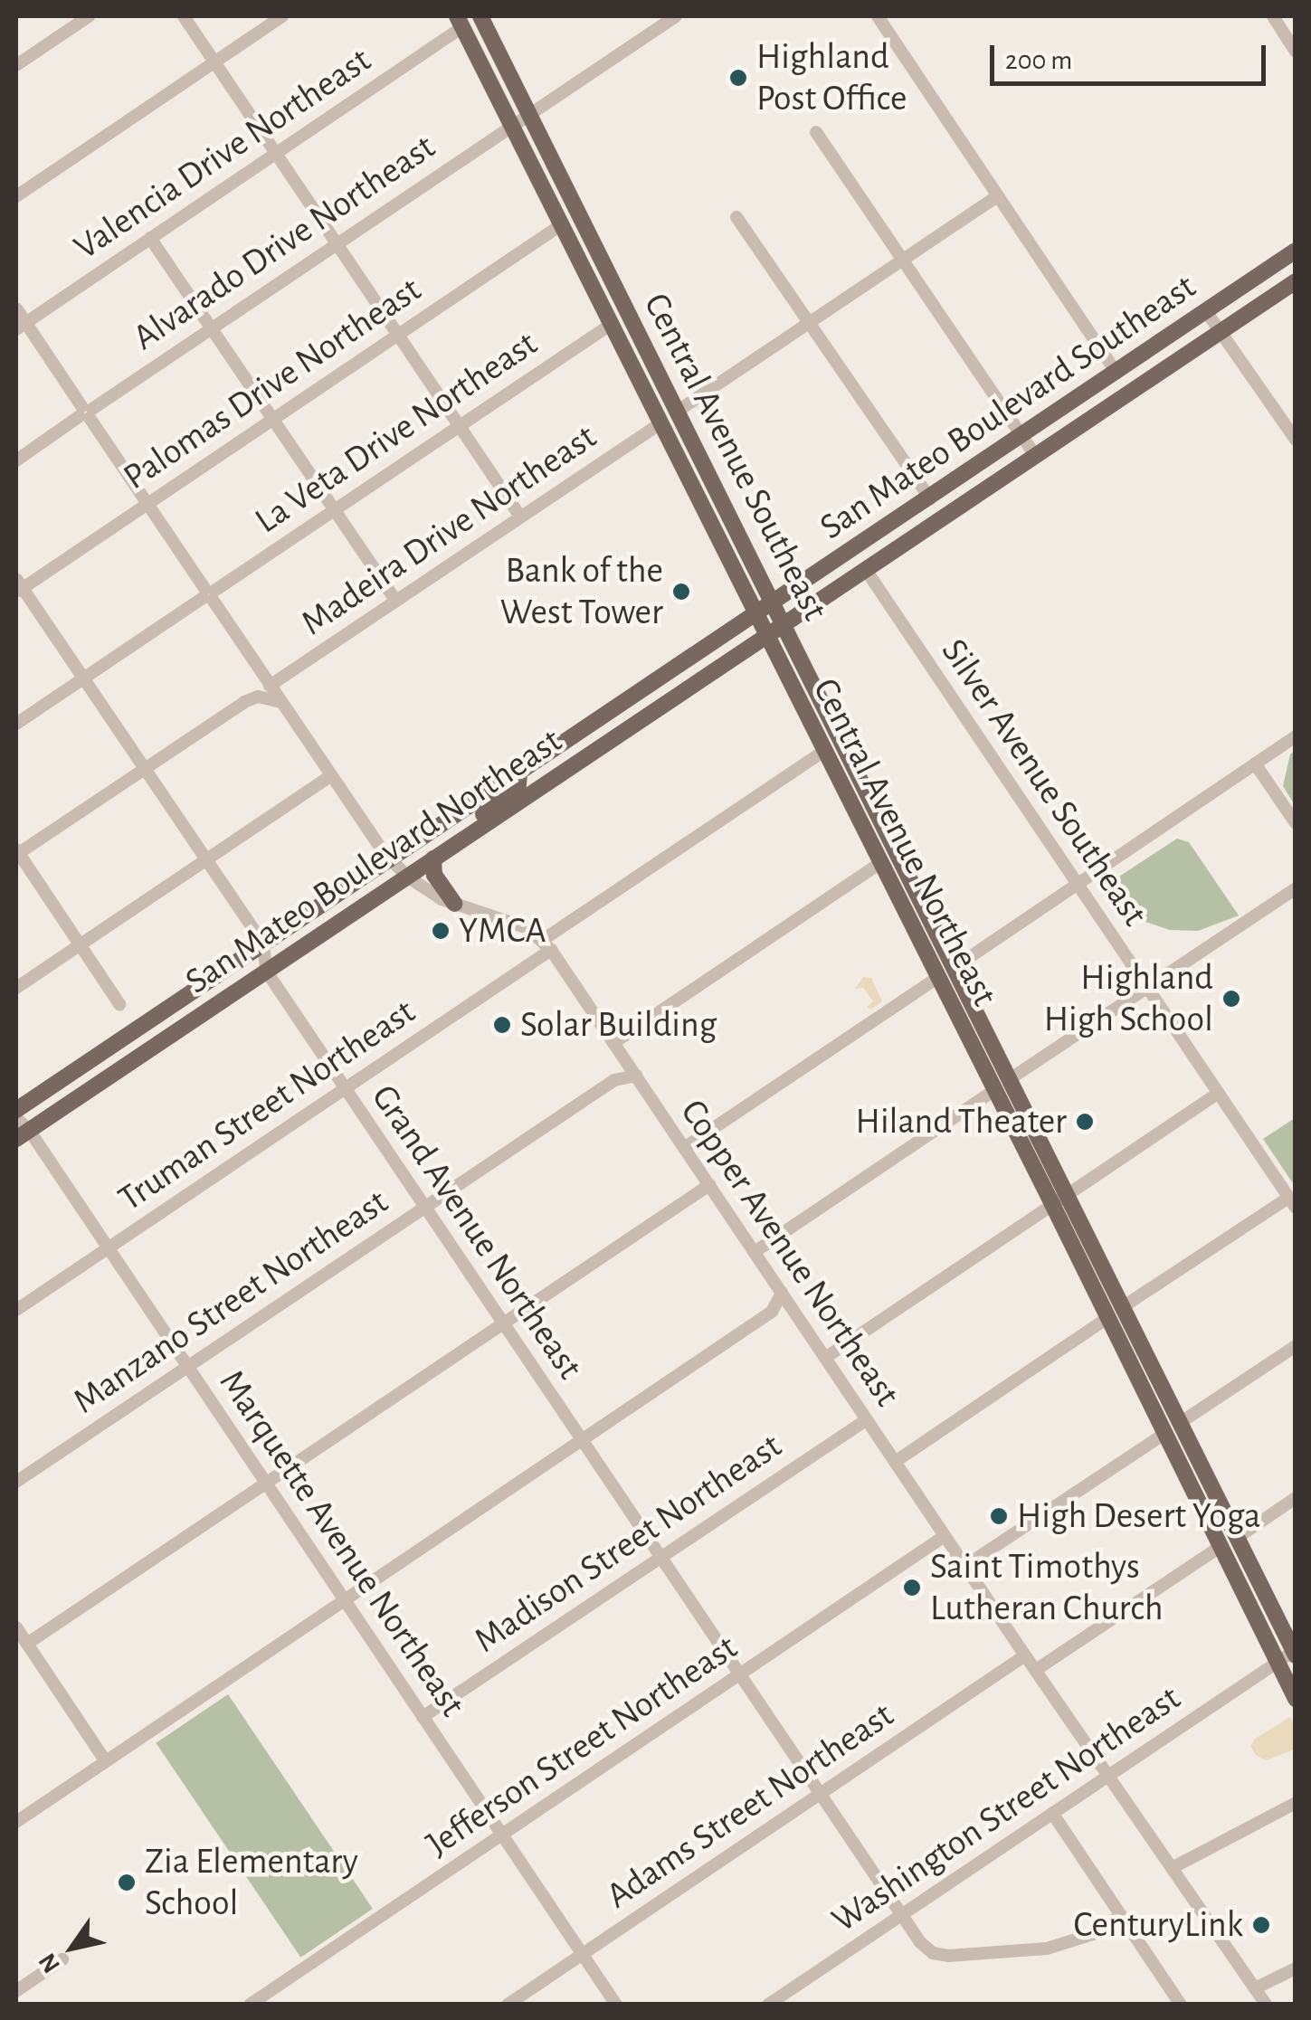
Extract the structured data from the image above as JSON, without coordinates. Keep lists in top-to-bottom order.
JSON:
{
  "streets": {
    "main road": [
      "San Mateo Boulevard Southeast",
      "Central Avenue Southeast",
      "Central Avenue Northeast",
      "San Mateo Boulevard Northeast"
    ],
    "street": [
      "Valencia Drive Northeast",
      "Alvarado Drive Northeast",
      "Palomas Drive Northeast",
      "La Veta Drive Northeast",
      "Madeira Drive Northeast",
      "Silver Avenue Southeast",
      "Truman Street Northeast",
      "Grand Avenue Northeast",
      "Copper Avenue Northeast",
      "Manzano Street Northeast",
      "Marquette Avenue Northeast",
      "Madison Street Northeast",
      "Jefferson Street Northeast",
      "Adams Street Northeast",
      "Washington Street Northeast"
    ]
  },
  "crossings": [
    ["Valencia Drive Northeast", "Central Avenue Northeast"],
    ["Valencia Drive Northeast", "Copper Avenue Northeast"],
    ["Alvarado Drive Northeast", "Central Avenue Southeast"],
    ["Alvarado Drive Northeast", "Central Avenue Northeast"],
    ["Alvarado Drive Northeast", "Copper Avenue Northeast"],
    ["Palomas Drive Northeast", "Central Avenue Northeast"],
    ["Palomas Drive Northeast", "Grand Avenue Northeast"],
    ["Palomas Drive Northeast", "Copper Avenue Northeast"],
    ["San Mateo Boulevard Southeast", "Central Avenue Southeast"],
    ["San Mateo Boulevard Southeast", "Silver Avenue Southeast"],
    ["San Mateo Boulevard Southeast", "Central Avenue Northeast"],
    ["San Mateo Boulevard Southeast", "San Mateo Boulevard Northeast"],
    ["La Veta Drive Northeast", "Central Avenue Northeast"],
    ["La Veta Drive Northeast", "Grand Avenue Northeast"],
    ["La Veta Drive Northeast", "Copper Avenue Northeast"],
    ["Central Avenue Southeast", "Central Avenue Northeast"],
    ["Central Avenue Southeast", "Washington Street Northeast"],
    ["Madeira Drive Northeast", "Central Avenue Northeast"],
    ["Madeira Drive Northeast", "Copper Avenue Northeast"],
    ["Central Avenue Northeast", "San Mateo Boulevard Northeast"],
    ["Central Avenue Northeast", "Truman Street Northeast"],
    ["Central Avenue Northeast", "Washington Street Northeast"],
    ["San Mateo Boulevard Northeast", "Grand Avenue Northeast"],
    ["San Mateo Boulevard Northeast", "Copper Avenue Northeast"],
    ["San Mateo Boulevard Northeast", "Marquette Avenue Northeast"],
    ["Truman Street Northeast", "Grand Avenue Northeast"],
    ["Truman Street Northeast", "Copper Avenue Northeast"],
    ["Truman Street Northeast", "Marquette Avenue Northeast"],
    ["Grand Avenue Northeast", "Manzano Street Northeast"],
    ["Grand Avenue Northeast", "Madison Street Northeast"],
    ["Grand Avenue Northeast", "Jefferson Street Northeast"],
    ["Grand Avenue Northeast", "Adams Street Northeast"],
    ["Grand Avenue Northeast", "Washington Street Northeast"],
    ["Copper Avenue Northeast", "Manzano Street Northeast"],
    ["Copper Avenue Northeast", "Madison Street Northeast"],
    ["Copper Avenue Northeast", "Jefferson Street Northeast"],
    ["Copper Avenue Northeast", "Adams Street Northeast"],
    ["Copper Avenue Northeast", "Washington Street Northeast"],
    ["Manzano Street Northeast", "Marquette Avenue Northeast"],
    ["Marquette Avenue Northeast", "Madison Street Northeast"],
    ["Marquette Avenue Northeast", "Jefferson Street Northeast"],
    ["Marquette Avenue Northeast", "Adams Street Northeast"]
  ],
  "places": [
    "Highland Post Office",
    "Bank of the West Tower",
    "YMCA",
    "Highland High School",
    "Solar Building",
    "Hiland Theater",
    "High Desert Yoga",
    "Saint Timothys Lutheran Church",
    "Zia Elementary School",
    "CenturyLink"
  ],
  "scale_bar": "200 m",
  "north": "bottom left"
}
